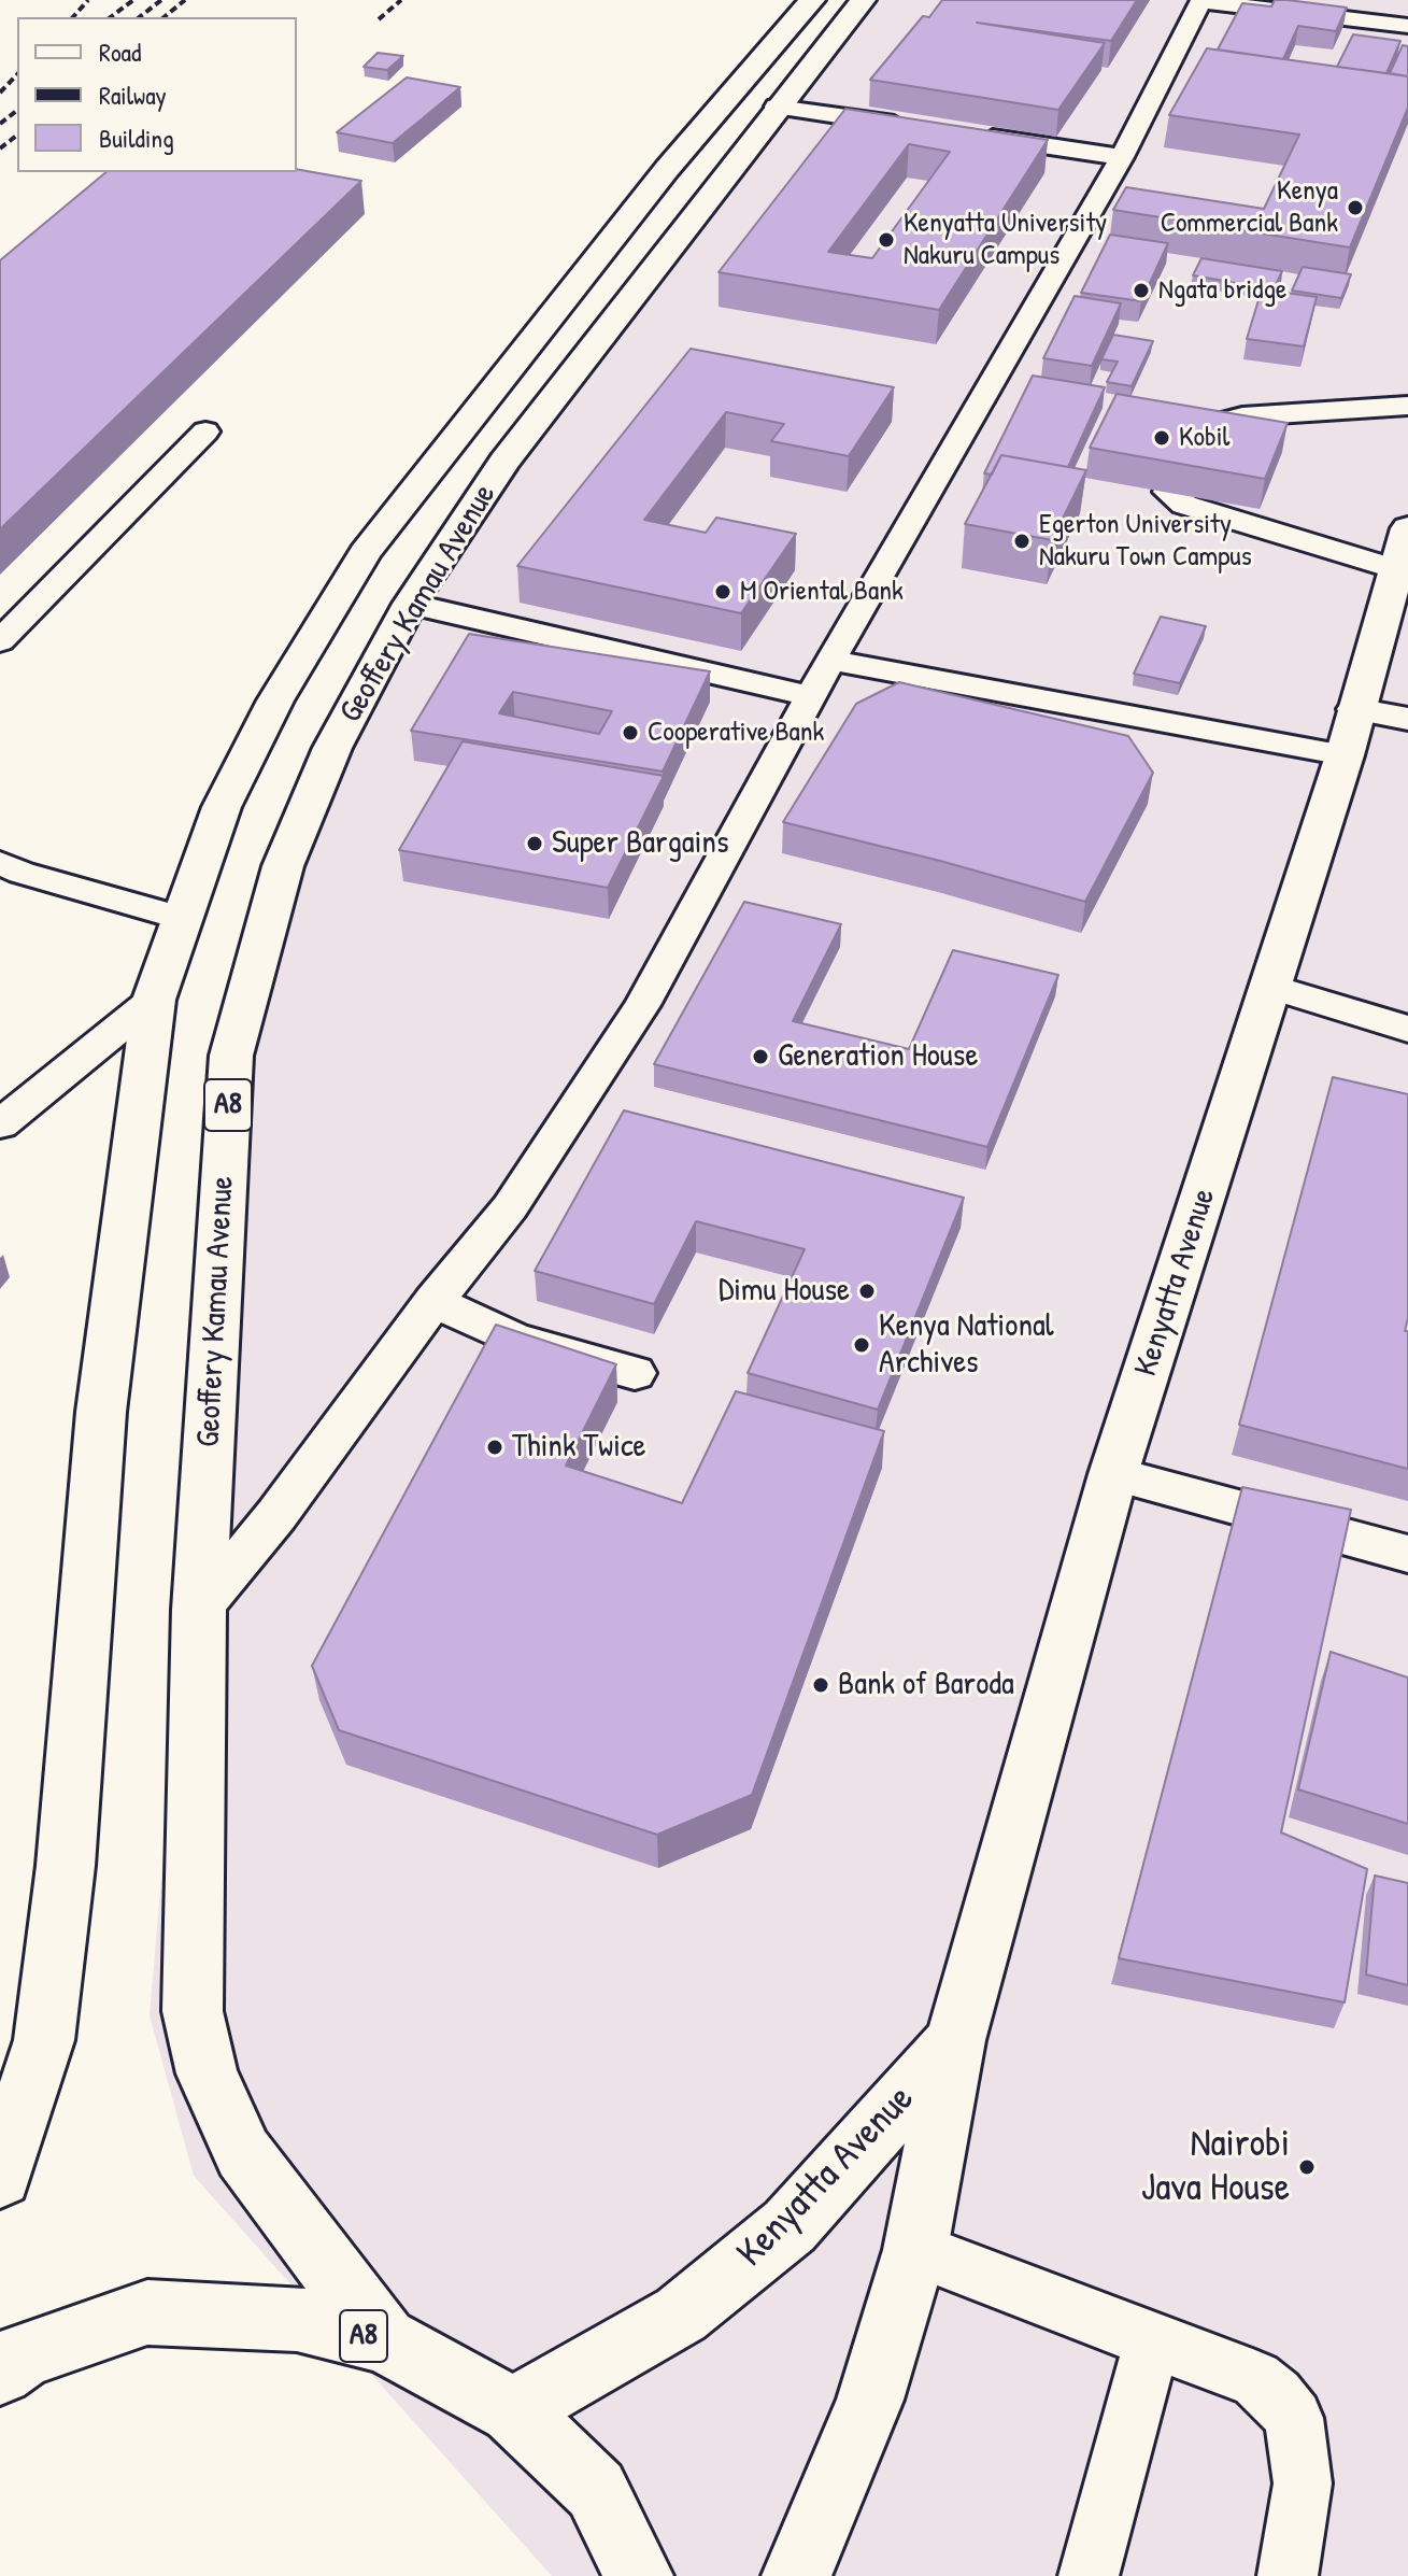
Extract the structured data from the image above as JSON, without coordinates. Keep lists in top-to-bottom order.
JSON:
{
  "streets": {
    "main road": ["Geoffery Kamau Avenue", "A8", "Kenyatta Avenue"]
  },
  "crossings": [
    ["Geoffery Kamau Avenue", "A8"],
    ["A8", "Kenyatta Avenue"]
  ],
  "places": [
    "Kenya Commercial Bank",
    "Kenyatta University Nakuru Campus",
    "Ngata bridge",
    "Kobil",
    "Egerton University Nakuru Town Campus",
    "M Oriental Bank",
    "Cooperative Bank",
    "Super Bargains",
    "Generation House",
    "Dimu House",
    "Kenya National Archives",
    "Think Twice",
    "Bank of Baroda",
    "Nairobi Java House"
  ],
  "legend": ["Road", "Railway", "Building"]
}
